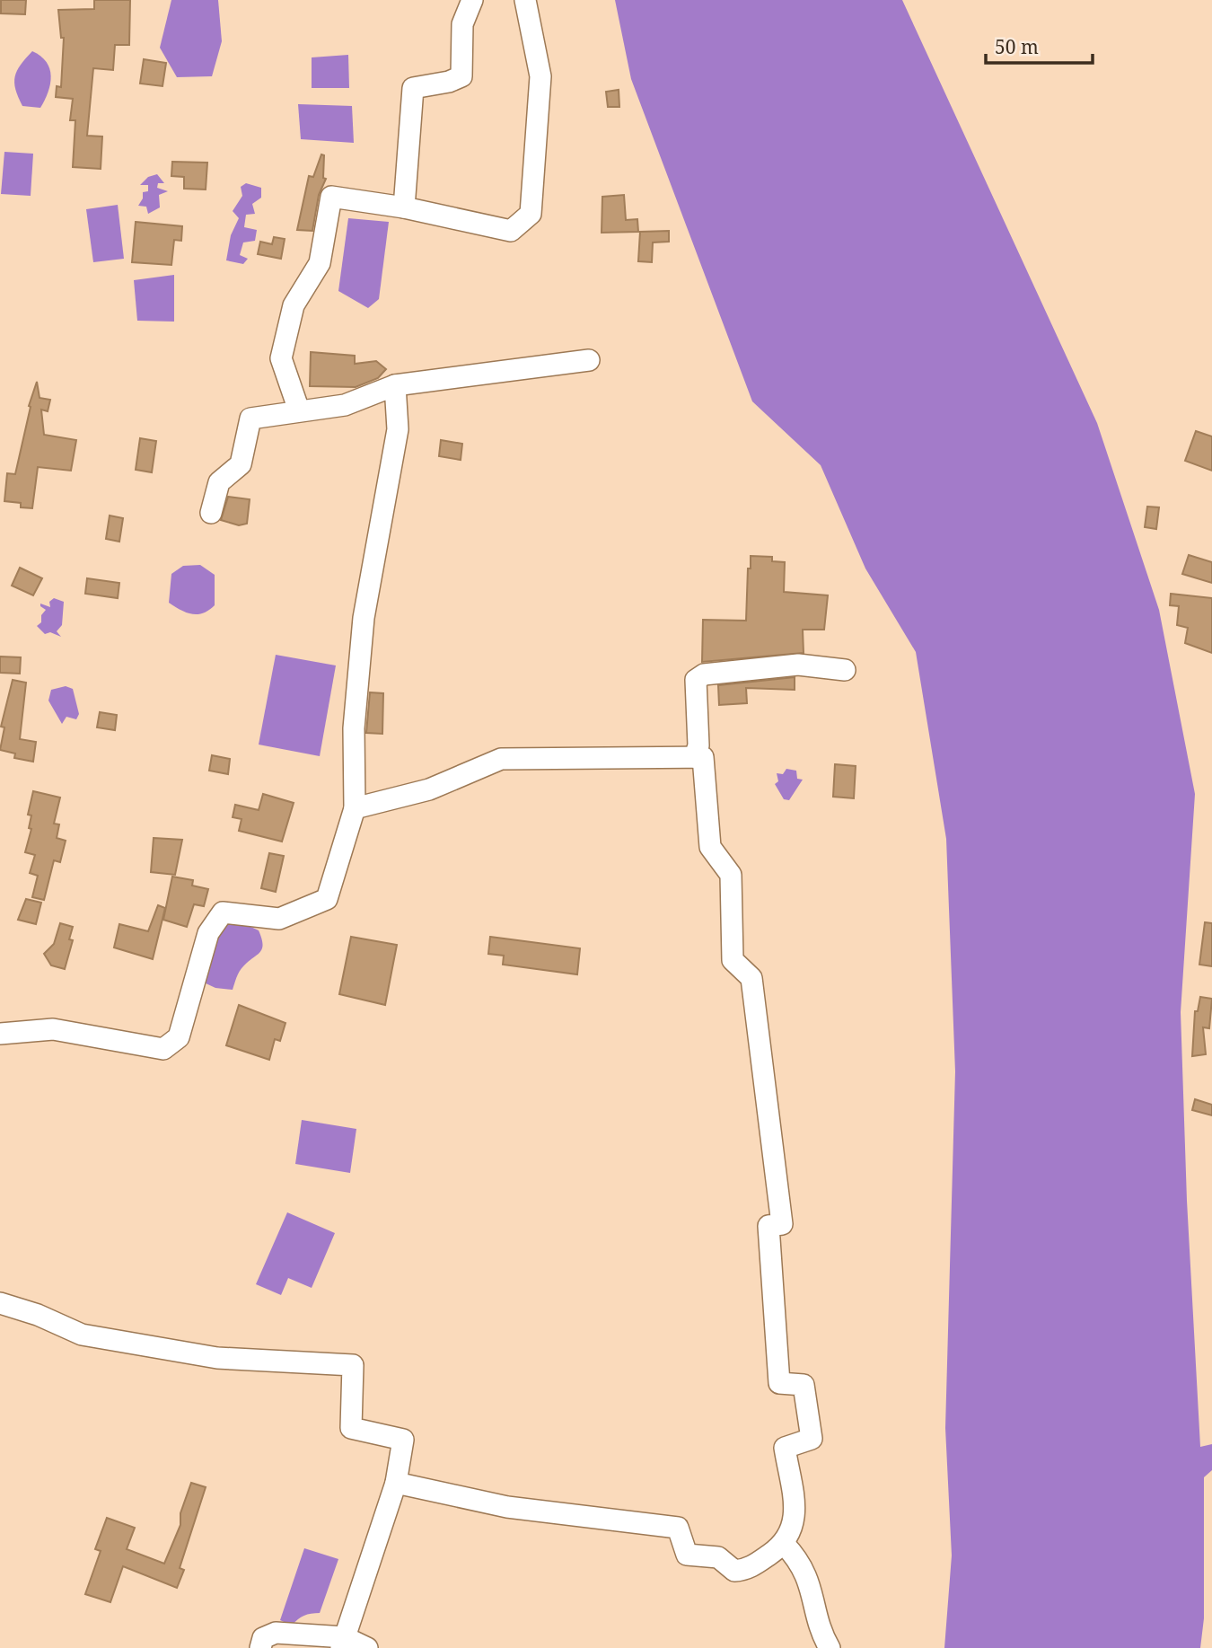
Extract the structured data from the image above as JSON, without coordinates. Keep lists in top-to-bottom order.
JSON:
{
  "scale_bar": "50 m"
}
